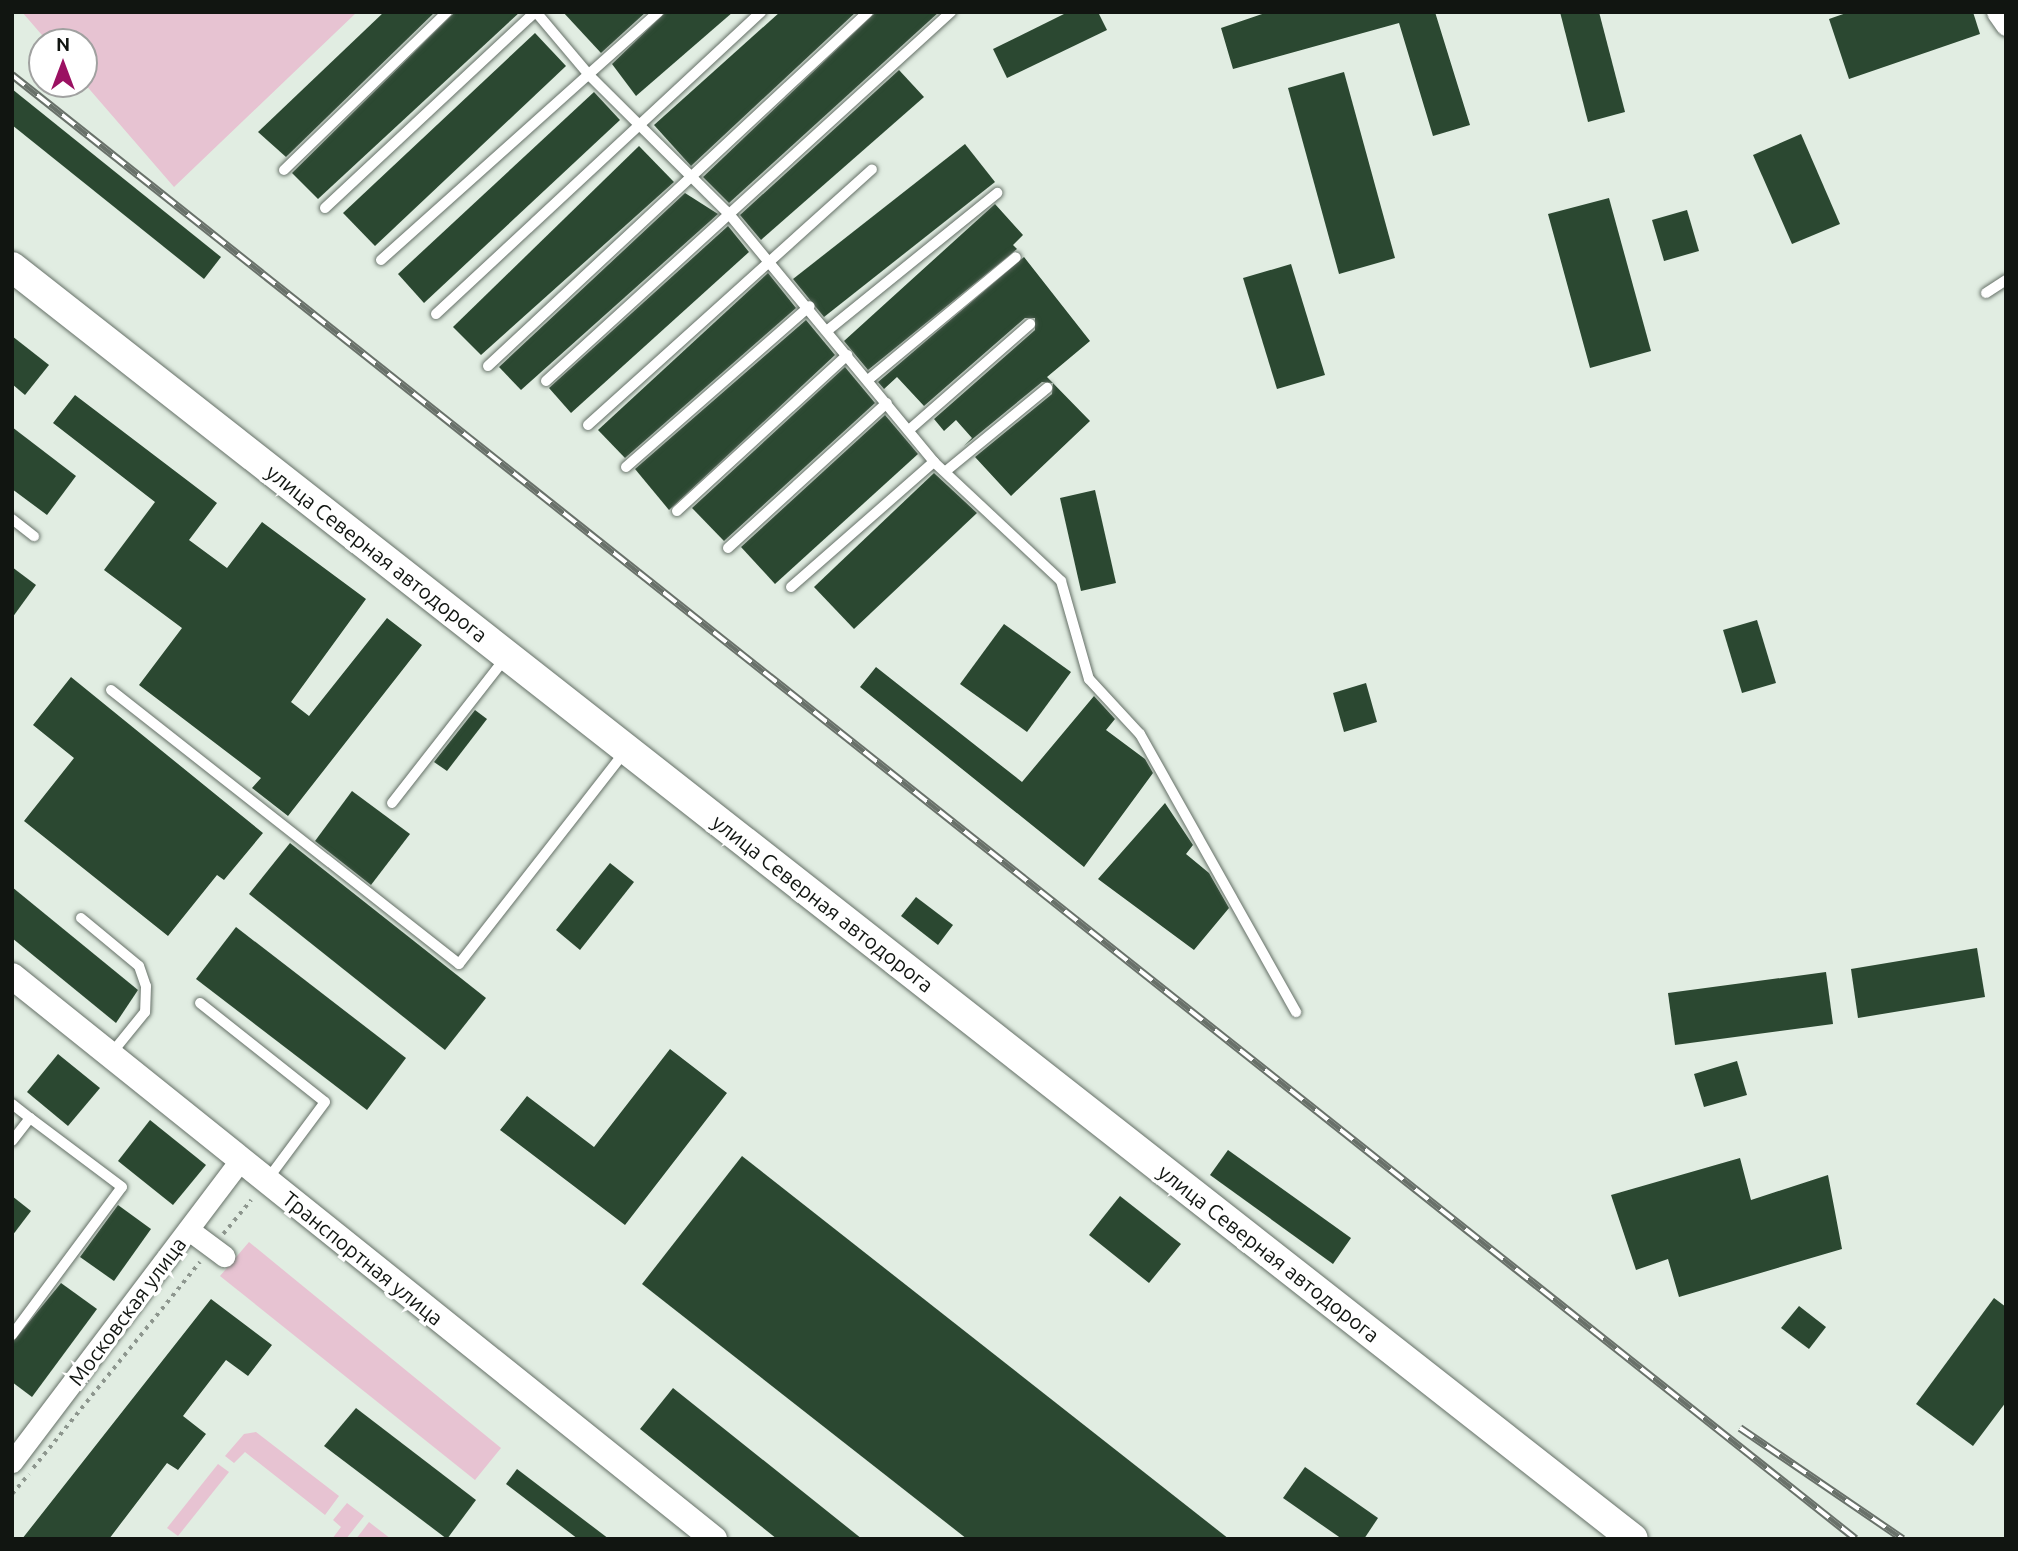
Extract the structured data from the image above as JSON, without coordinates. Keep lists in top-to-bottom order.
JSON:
{
  "streets": {
    "main road": ["улица Северная автодорога"],
    "street": ["Транспортная улица", "Московская улица"]
  },
  "crossings": [
    ["Транспортная улица", "Московская улица"]
  ],
  "north": "top"
}
